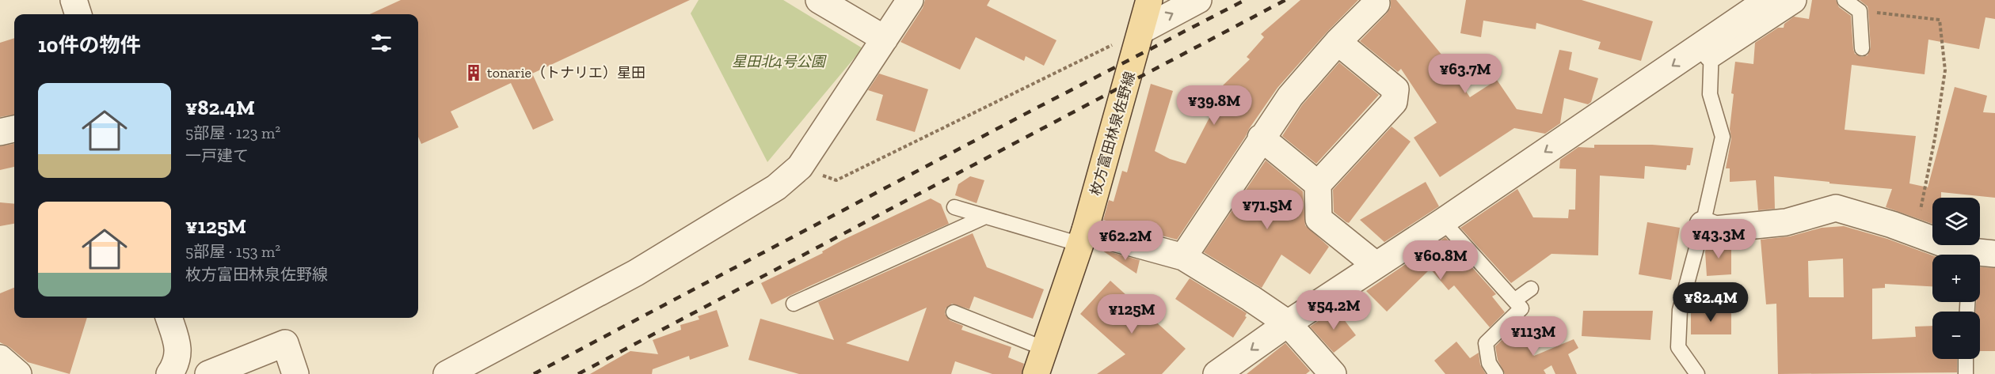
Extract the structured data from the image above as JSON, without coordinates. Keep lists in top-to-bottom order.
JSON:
{
  "streets": {
    "main road": ["枚方富田林泉佐野線"]
  },
  "parks": ["星田北4号公園"],
  "places": {
    "building": ["tonarie（トナリエ）星田"]
  },
  "page": {
    "heading": "10件の物件",
    "price": [
      "¥63.7M",
      "¥39.8M",
      "¥71.5M",
      "¥43.3M",
      "¥62.2M",
      "¥60.8M",
      "¥82.4M",
      "¥54.2M",
      "¥125M",
      "¥113M"
    ],
    "list": [
      {
        "name": "¥82.4M",
        "note": "5部屋 · 123 m² · 一戸建て"
      },
      {
        "name": "¥125M",
        "note": "5部屋 · 153 m² · 枚方富田林泉佐野線"
      }
    ],
    "map_buttons": ["+", "−"]
  }
}
